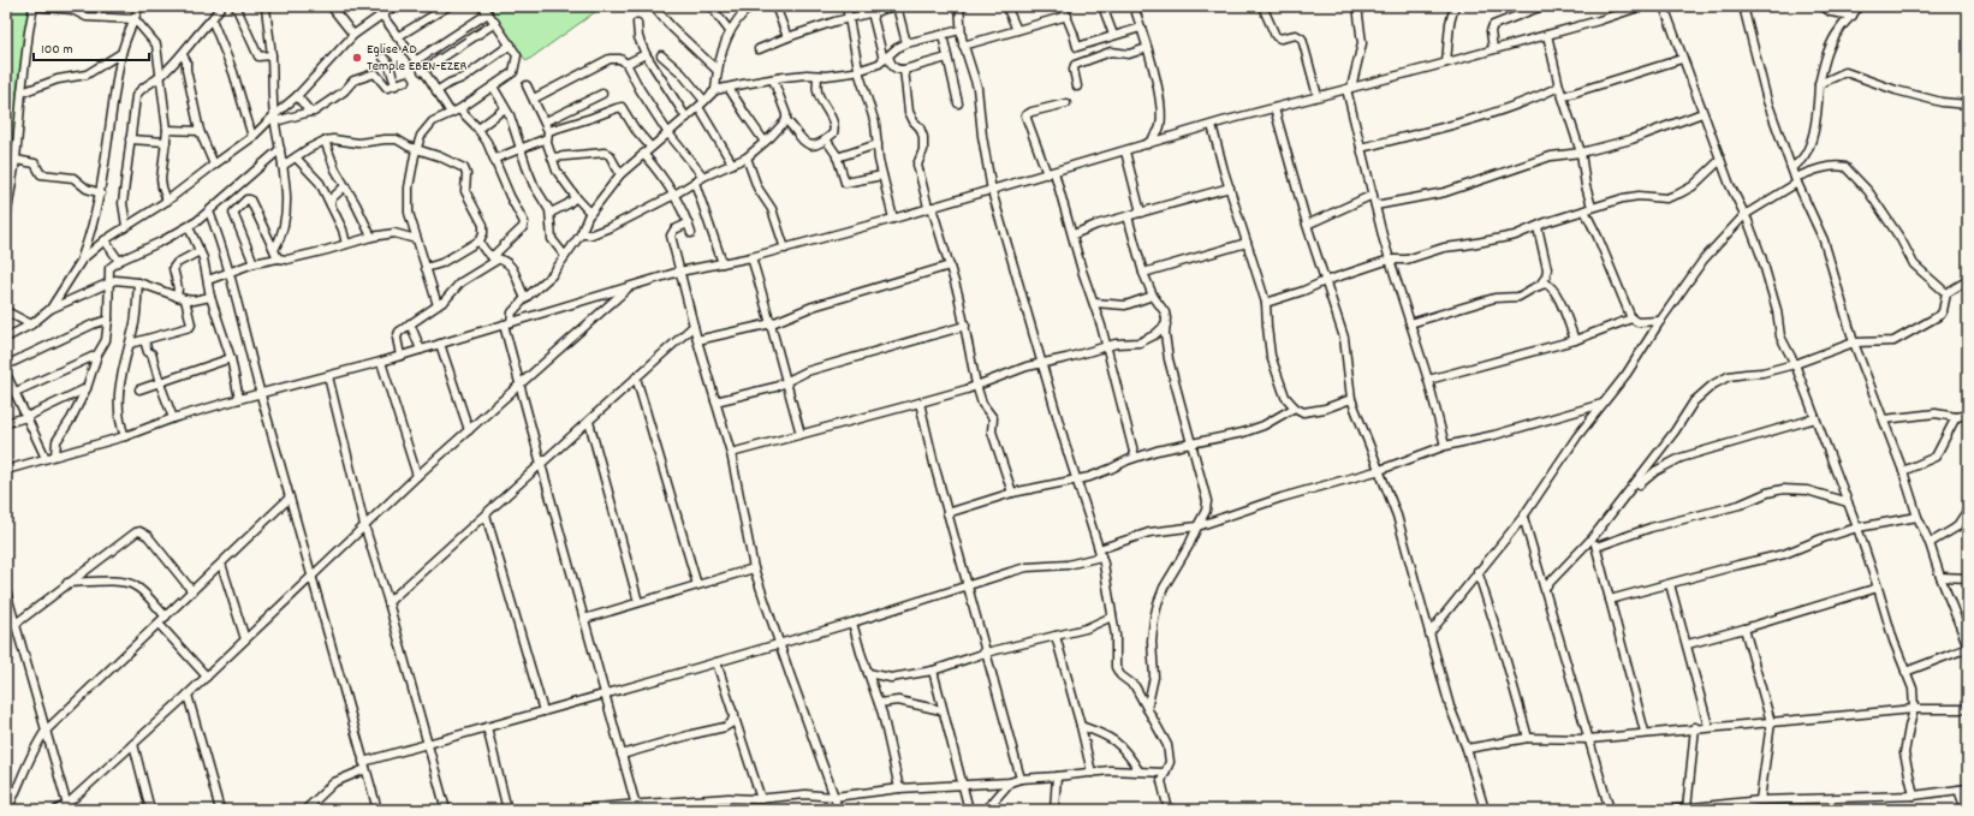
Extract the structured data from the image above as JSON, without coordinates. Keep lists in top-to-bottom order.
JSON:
{
  "places": ["Eglise AD Temple EBEN-EZER"],
  "scale_bar": "100 m"
}
